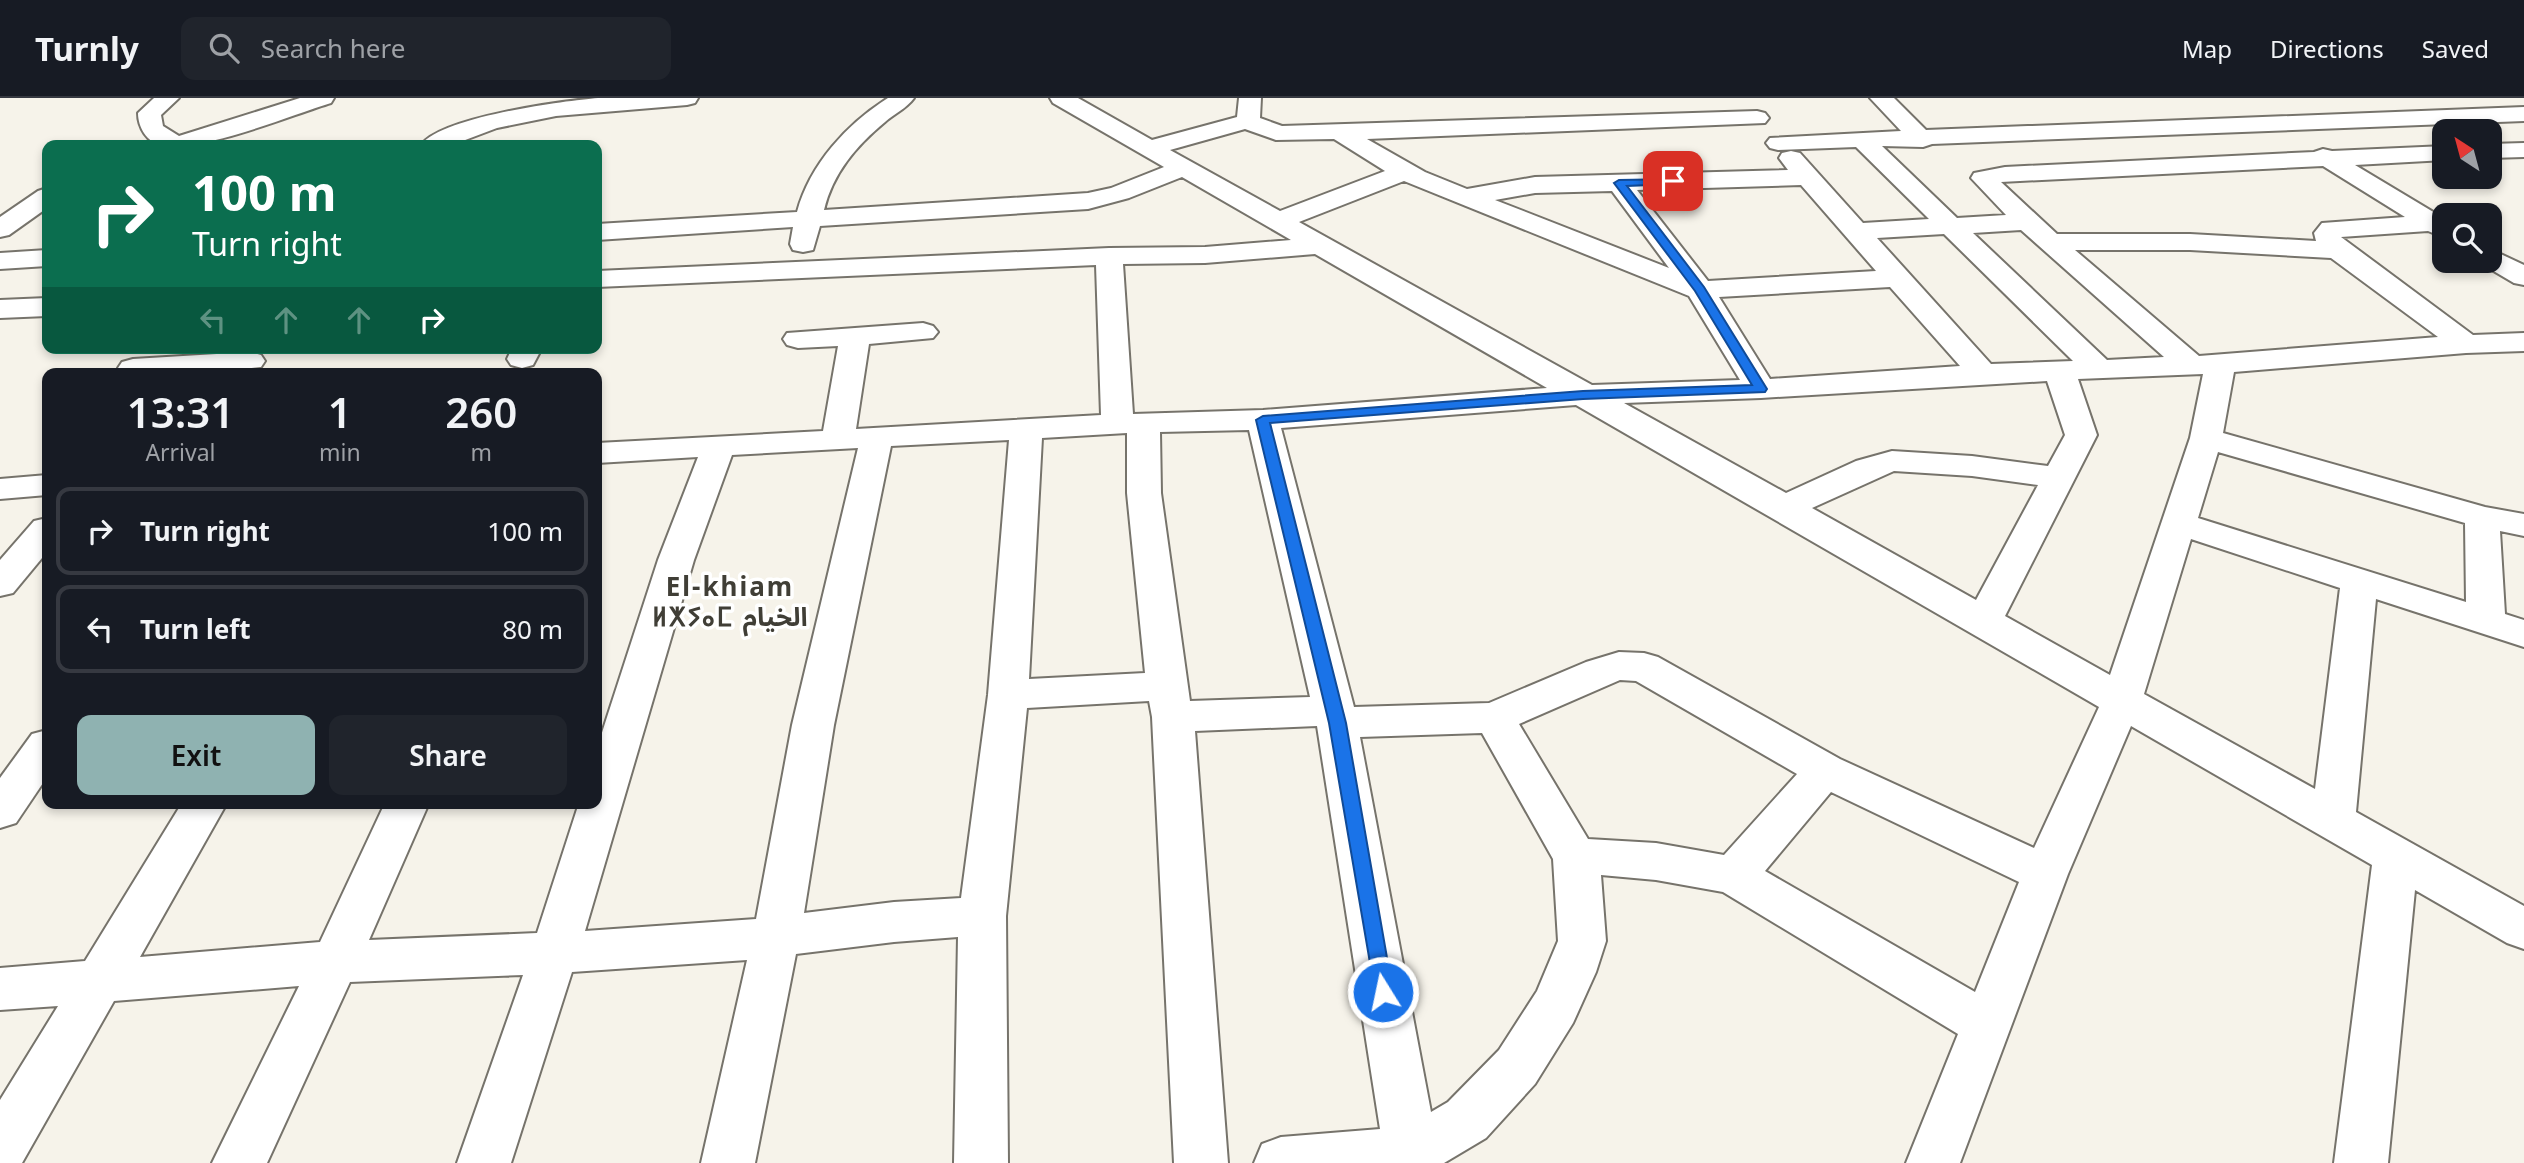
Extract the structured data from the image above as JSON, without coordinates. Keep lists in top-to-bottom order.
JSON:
{
  "districts": ["El-khiam ⵍⵅⵢⴰⵎ الخيام"],
  "north": "top left",
  "page": {
    "header": "Turnly",
    "search": "Search here",
    "nav": ["Map", "Directions", "Saved"],
    "turn": ["100 m", "Turn right"],
    "eta": [
      "13:31",
      "Arrival",
      "1",
      "min",
      "260",
      "m"
    ],
    "list": [
      {
        "name": "Turn right",
        "value": "100 m"
      },
      {
        "name": "Turn left",
        "value": "80 m"
      }
    ],
    "buttons": ["Exit", "Share"]
  }
}
